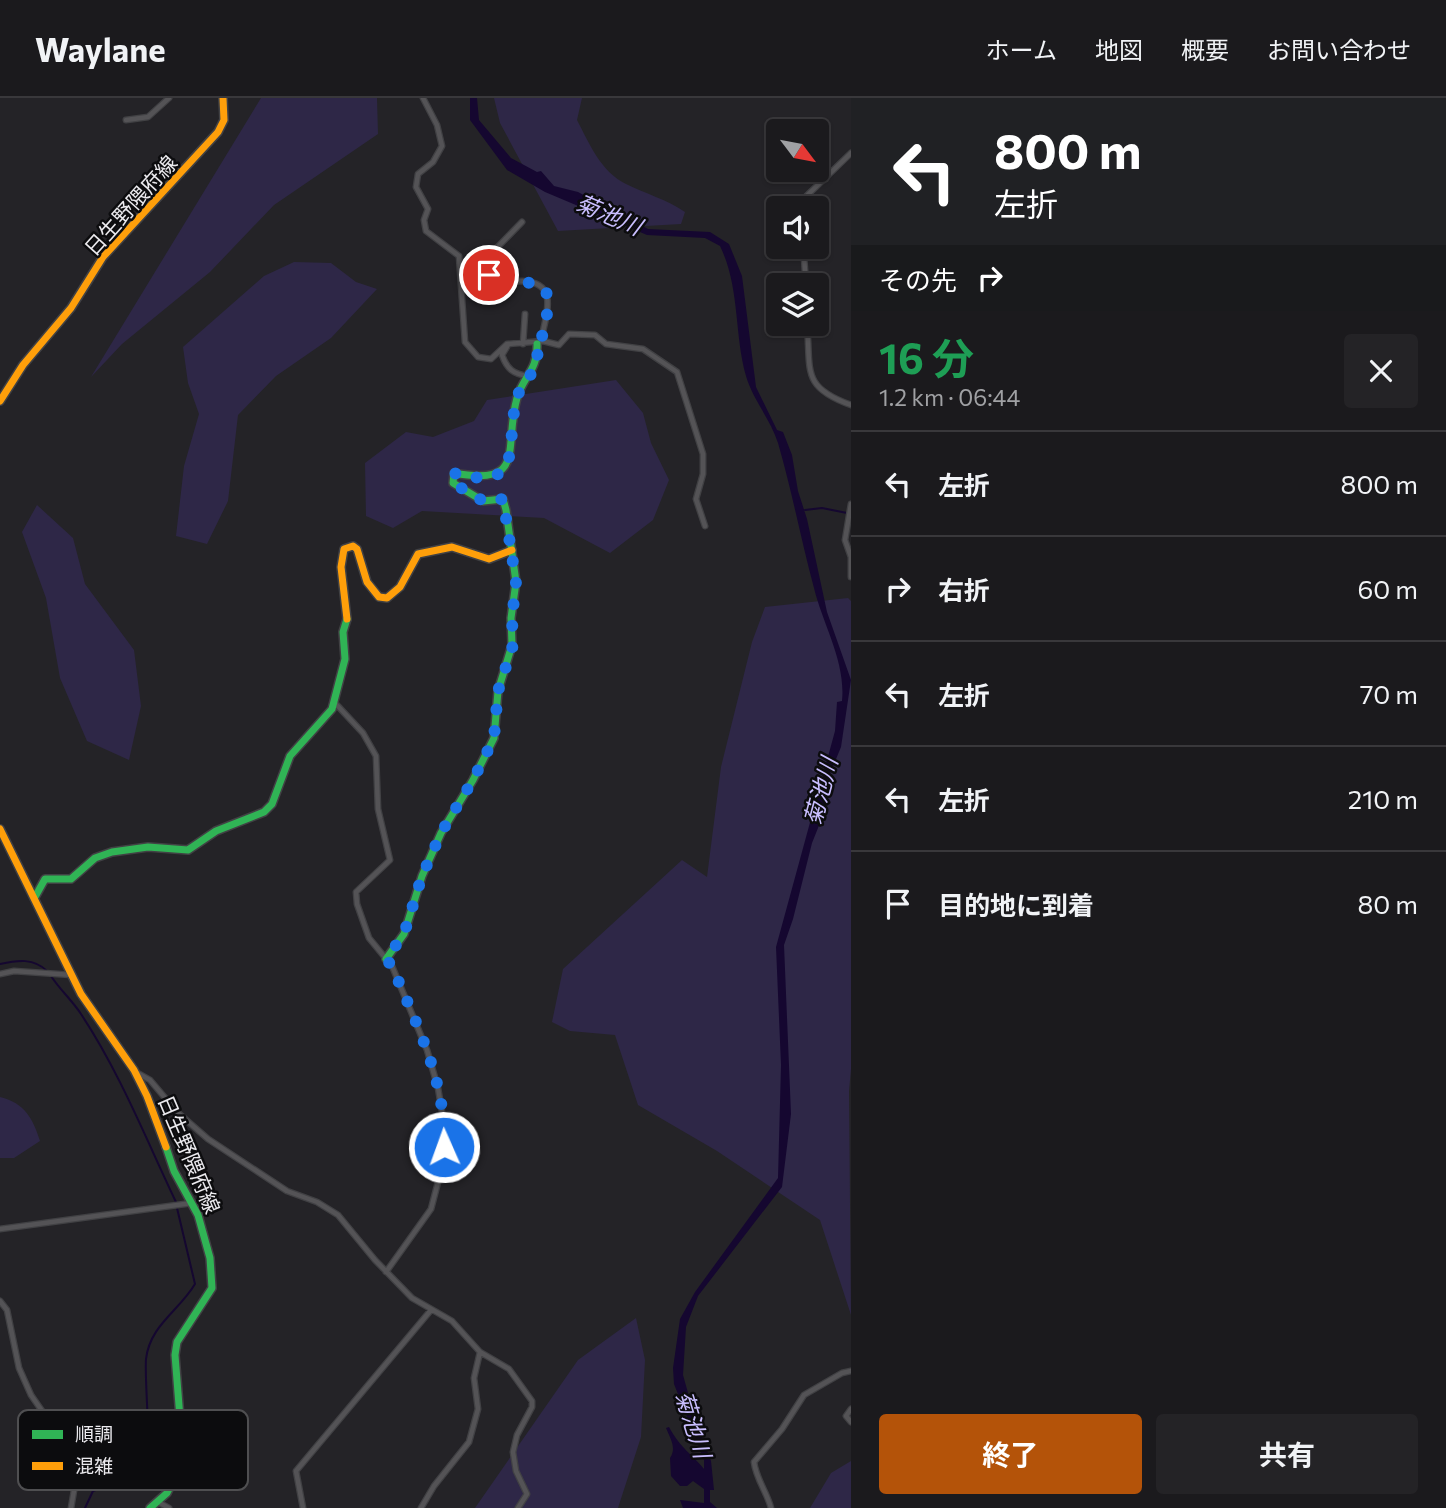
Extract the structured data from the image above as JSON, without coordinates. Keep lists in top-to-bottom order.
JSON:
{
  "streets": {
    "street": ["日生野隈府線"]
  },
  "water": ["菊池川"],
  "legend": ["順調", "混雑"],
  "north": "bottom right",
  "page": {
    "header": "Waylane",
    "nav": [
      "ホーム",
      "地図",
      "概要",
      "お問い合わせ"
    ],
    "turn": ["800 m", "左折"],
    "then": "その先",
    "heading": ["16 分", "1.2 km · 06:44"],
    "list": [
      {
        "name": "左折",
        "value": "800 m"
      },
      {
        "name": "右折",
        "value": "60 m"
      },
      {
        "name": "左折",
        "value": "70 m"
      },
      {
        "name": "左折",
        "value": "210 m"
      },
      {
        "name": "目的地に到着",
        "value": "80 m"
      }
    ],
    "buttons": ["終了", "共有"]
  }
}
